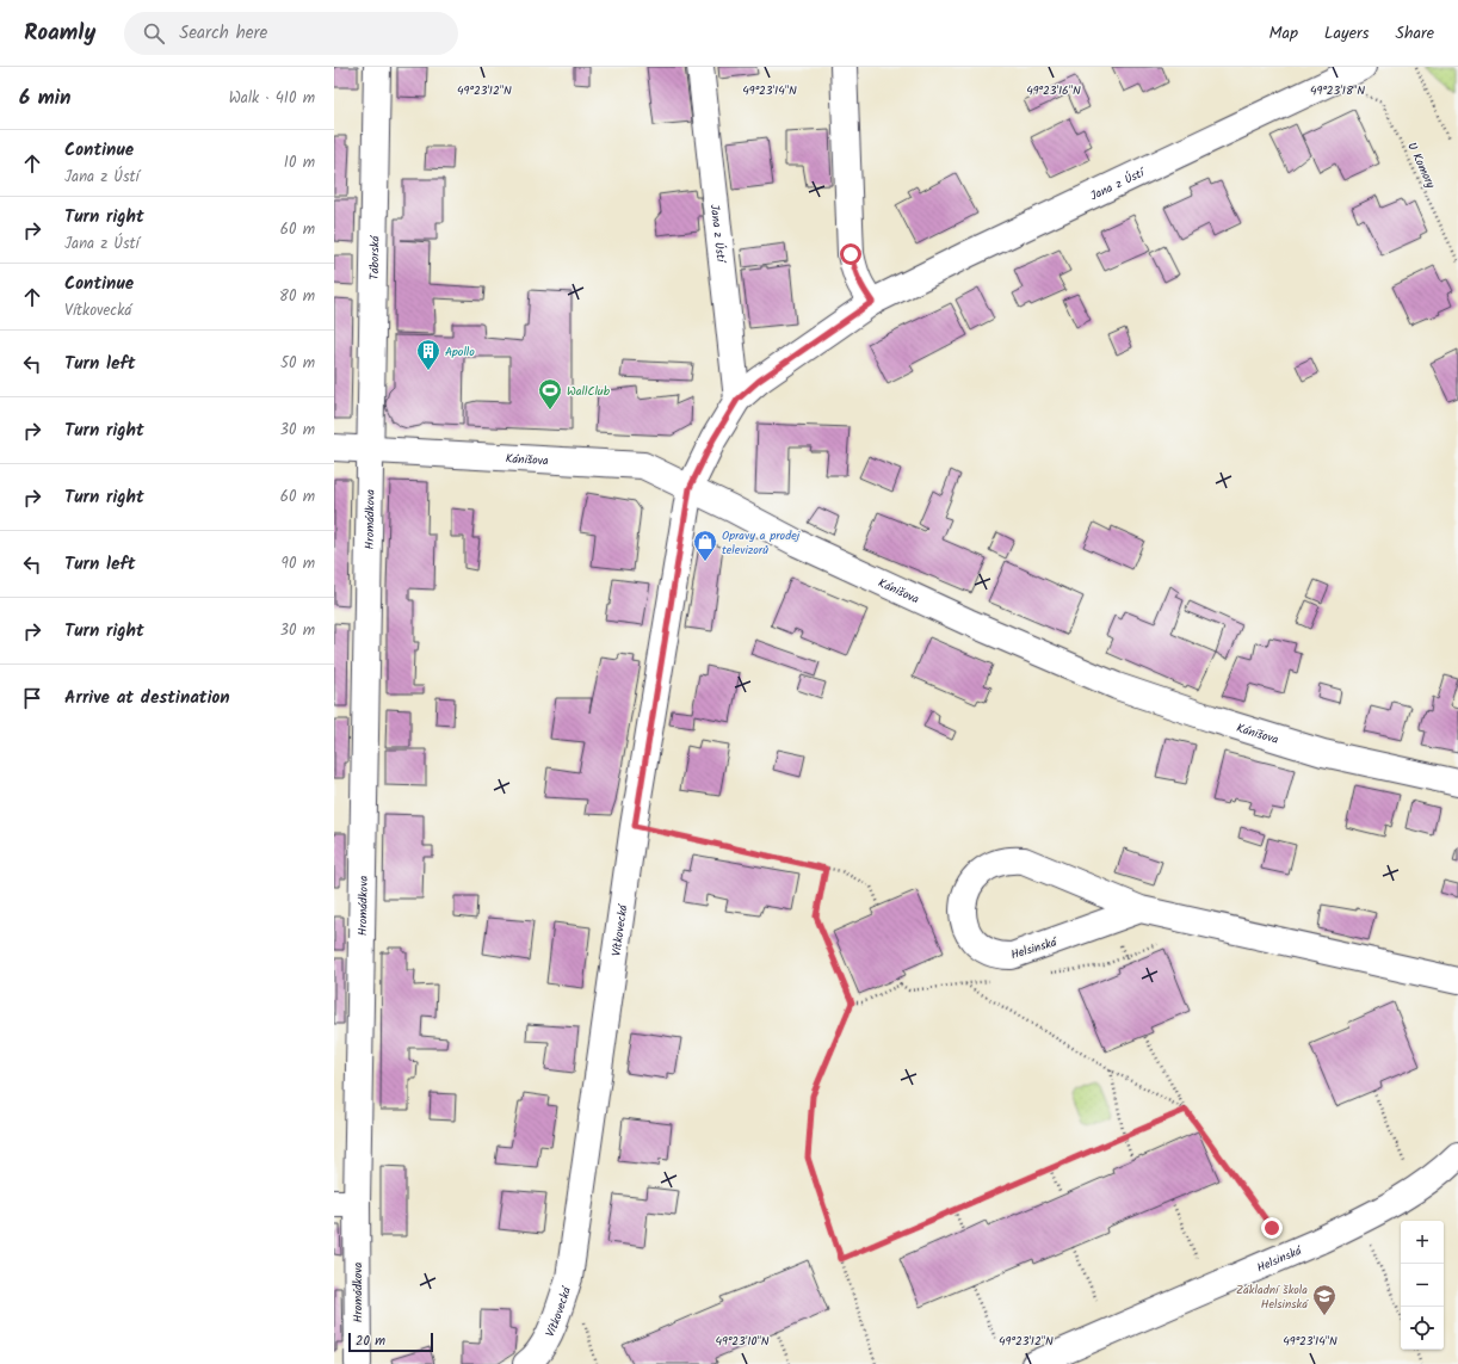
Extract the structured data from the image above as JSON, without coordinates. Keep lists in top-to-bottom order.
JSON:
{
  "streets": {
    "street": [
      "Jana z Ústí",
      "Táborská",
      "Kánišova",
      "Hromádkova",
      "Vítkovecká",
      "Helsinská"
    ],
    "path": ["U Komory"]
  },
  "crossings": [
    ["Jana z Ústí", "Kánišova"],
    ["Jana z Ústí", "Vítkovecká"],
    ["Táborská", "Kánišova"],
    ["Táborská", "Hromádkova"],
    ["Kánišova", "Hromádkova"],
    ["Kánišova", "Vítkovecká"]
  ],
  "places": {
    "building": ["Apollo"],
    "sports": ["WallClub"],
    "shop": ["Opravy a prodej televizorů"],
    "school or university": ["Základní škola Helsinská"]
  },
  "scale_bar": "20 m",
  "page": {
    "header": "Roamly",
    "search": "Search here",
    "nav": ["Map", "Layers", "Share"],
    "heading": ["6 min", "Walk · 410 m"],
    "list": [
      ["Continue", "Jana z Ústí", "10 m"],
      ["Turn right", "Jana z Ústí", "60 m"],
      ["Continue", "Vítkovecká", "80 m"],
      ["Turn left", "50 m"],
      ["Turn right", "30 m"],
      ["Turn right", "60 m"],
      ["Turn left", "90 m"],
      ["Turn right", "30 m"],
      "Arrive at destination"
    ],
    "map_buttons": ["+", "−"],
    "scale": "20 m"
  },
  "coordinates": [
    "49°23'12\"N",
    "49°23'14\"N",
    "49°23'16\"N",
    "49°23'18\"N",
    "49°23'10\"N"
  ]
}
